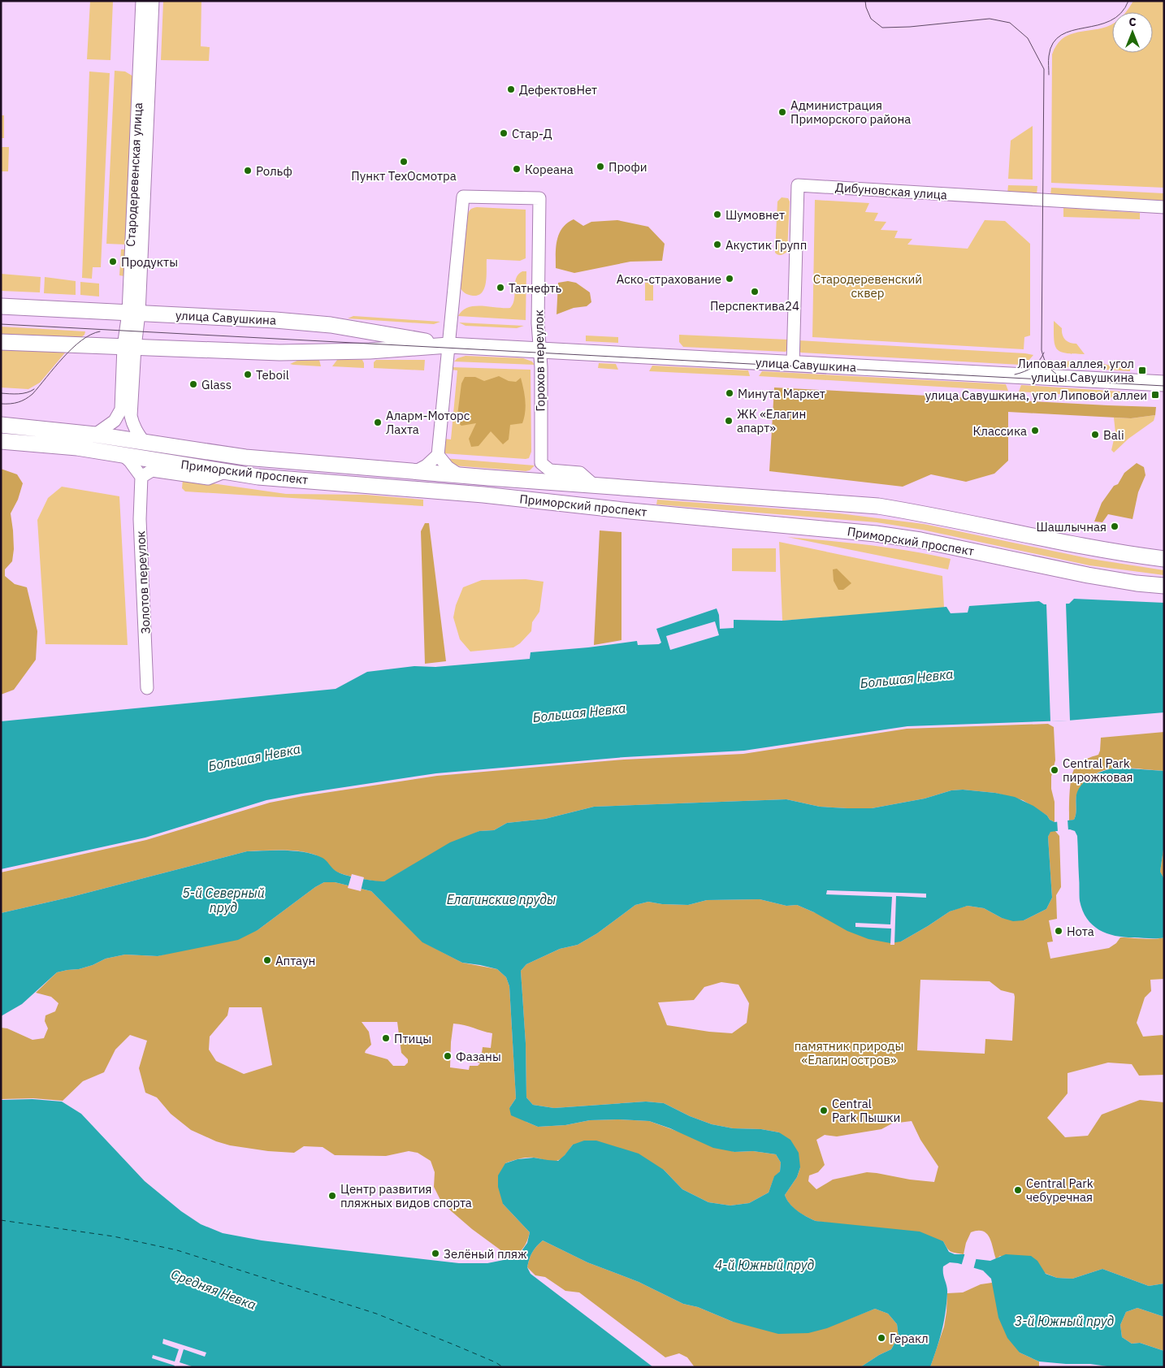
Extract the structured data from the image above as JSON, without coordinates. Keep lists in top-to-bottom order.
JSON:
{
  "streets": {
    "main road": ["улица Савушкина", "Приморский проспект"],
    "street": [
      "Стародеревенская улица",
      "Дибуновская улица",
      "Горохов переулок",
      "Золотов переулок"
    ]
  },
  "crossings": [
    ["Стародеревенская улица", "улица Савушкина"],
    ["Стародеревенская улица", "Приморский проспект"],
    ["Дибуновская улица", "улица Савушкина"],
    ["улица Савушкина", "Горохов переулок"],
    ["Горохов переулок", "Приморский проспект"]
  ],
  "water": [
    "Большая Невка",
    "5-й Северный пруд",
    "Елагинские пруды",
    "4-й Южный пруд",
    "Средняя Невка",
    "3-й Южный пруд"
  ],
  "parks": ["Стародеревенский сквер", "памятник природы «Елагин остров»"],
  "places": {
    "other": [
      "ДефектовНет",
      "Администрация Приморского района",
      "Стар-Д",
      "Пункт ТехОсмотра",
      "Профи",
      "Кореана",
      "Рольф",
      "Шумовнет",
      "Акустик Групп",
      "Продукты",
      "Аско-страхование",
      "Татнефть",
      "Перспектива24",
      "Teboil",
      "Glass",
      "Минута Маркет",
      "ЖК «Елагин апарт»",
      "Аларм-Моторс Лахта",
      "Классика",
      "Bali",
      "Шашлычная",
      "Central Park пирожковая",
      "Нота",
      "Аптаун",
      "Птицы",
      "Фазаны",
      "Central Park Пышки",
      "Central Park чебуречная",
      "Центр развития пляжных видов спорта",
      "Зелёный пляж",
      "Геракл"
    ],
    "transit": ["Липовая аллея, угол улицы Савушкина", "улица Савушкина, угол Липовой аллеи"]
  },
  "north": "top"
}
